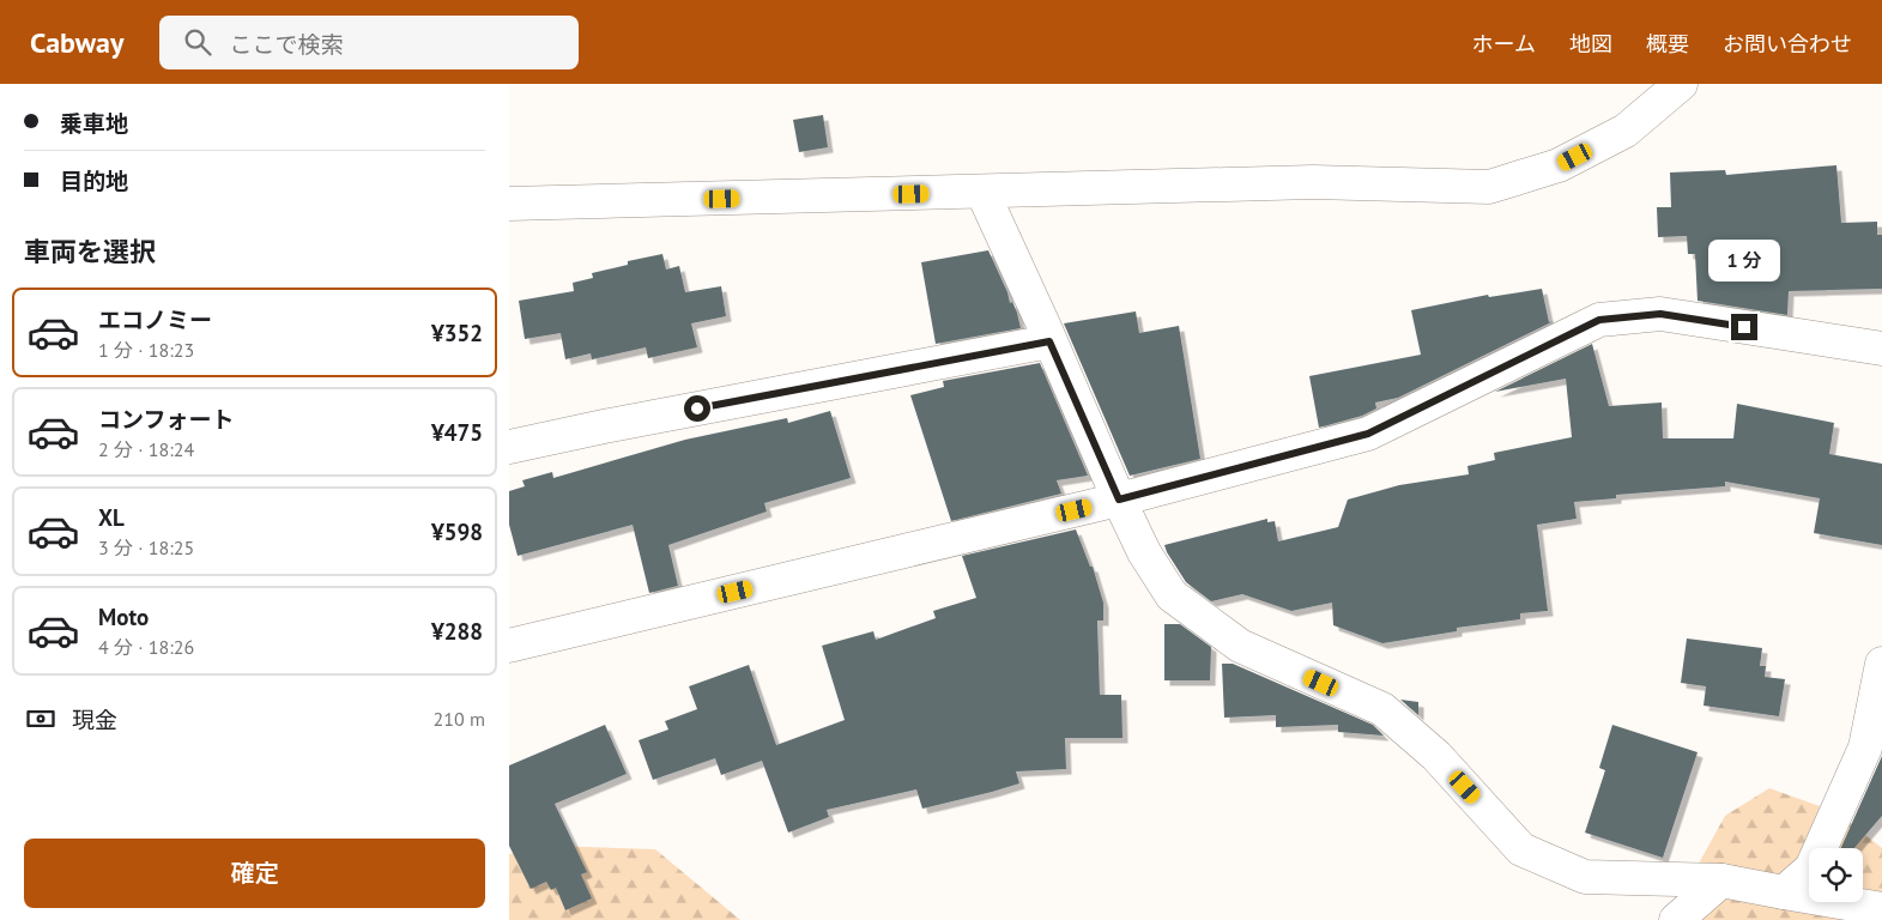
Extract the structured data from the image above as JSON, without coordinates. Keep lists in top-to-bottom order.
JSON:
{
  "page": {
    "header": "Cabway",
    "search": "ここで検索",
    "nav": [
      "ホーム",
      "地図",
      "概要",
      "お問い合わせ"
    ],
    "banner": ["乗車地", "目的地"],
    "heading": "車両を選択",
    "bubble": "1 分",
    "list": [
      {
        "name": "エコノミー",
        "note": "1 分 · 18:23",
        "value": "¥352"
      },
      {
        "name": "コンフォート",
        "note": "2 分 · 18:24",
        "value": "¥475"
      },
      {
        "name": "XL",
        "note": "3 分 · 18:25",
        "value": "¥598"
      },
      {
        "name": "Moto",
        "note": "4 分 · 18:26",
        "value": "¥288"
      }
    ],
    "pay": ["現金", "210 m"],
    "buttons": "確定"
  }
}
